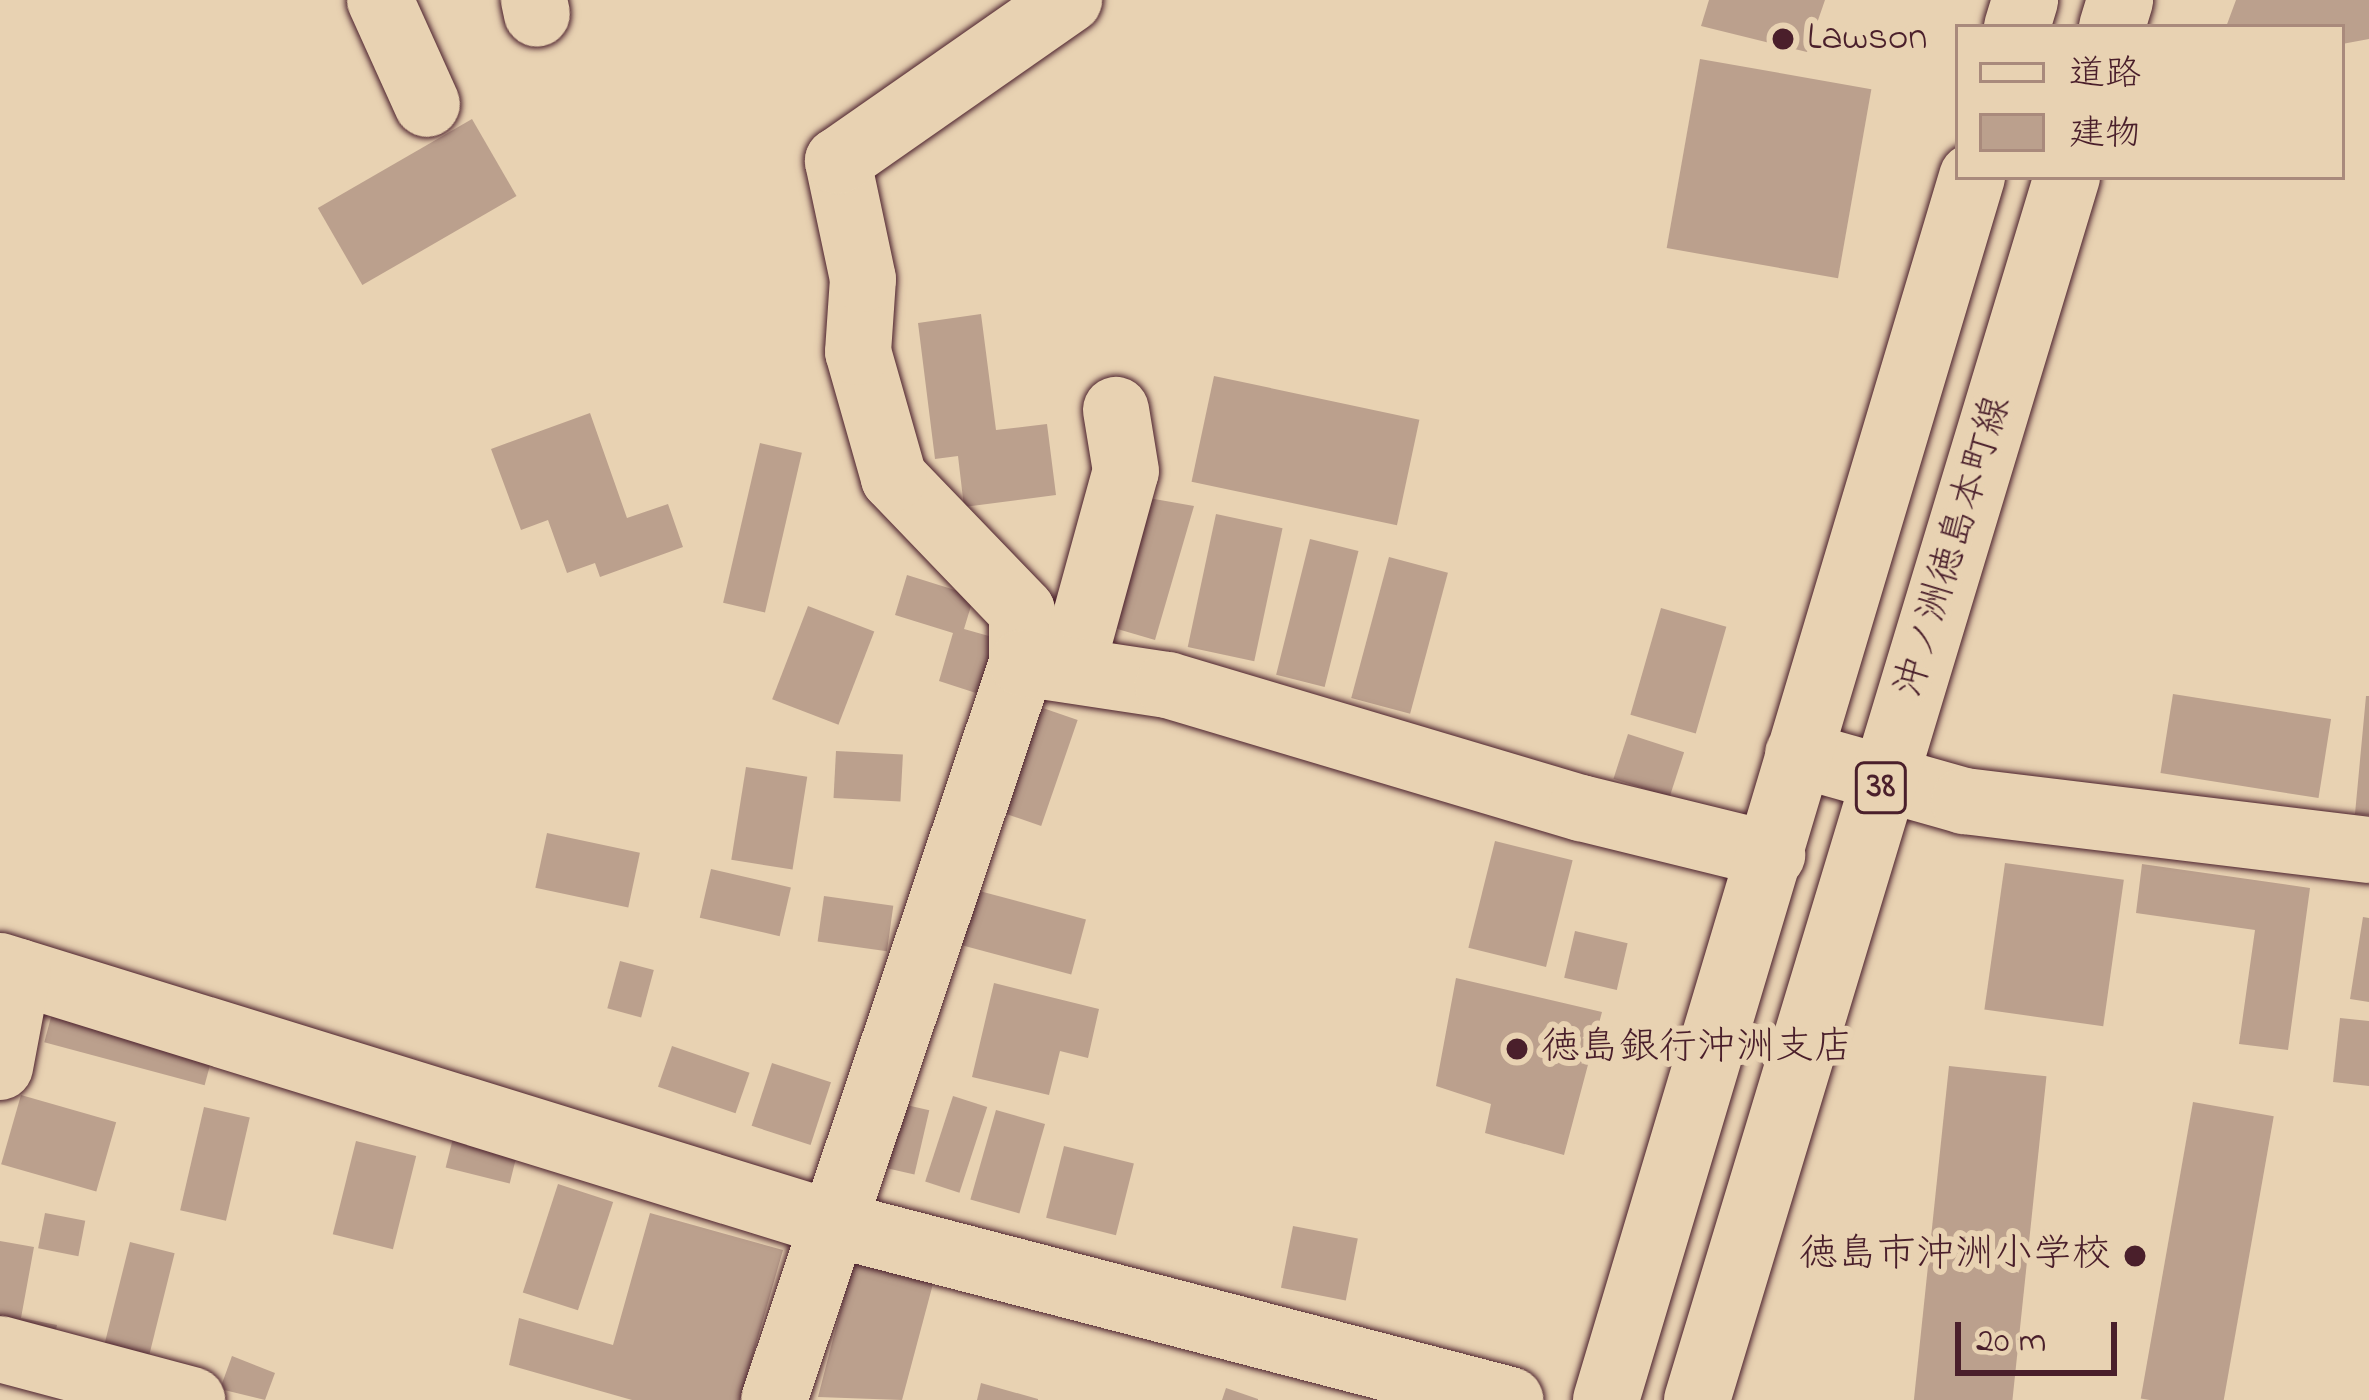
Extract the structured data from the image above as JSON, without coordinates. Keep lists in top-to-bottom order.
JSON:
{
  "streets": {
    "street": ["沖ノ洲徳島本町線", "38"]
  },
  "places": ["Lawson", "徳島銀行沖洲支店", "徳島市沖洲小学校"],
  "legend": ["道路", "建物"],
  "scale_bar": "20 m"
}
